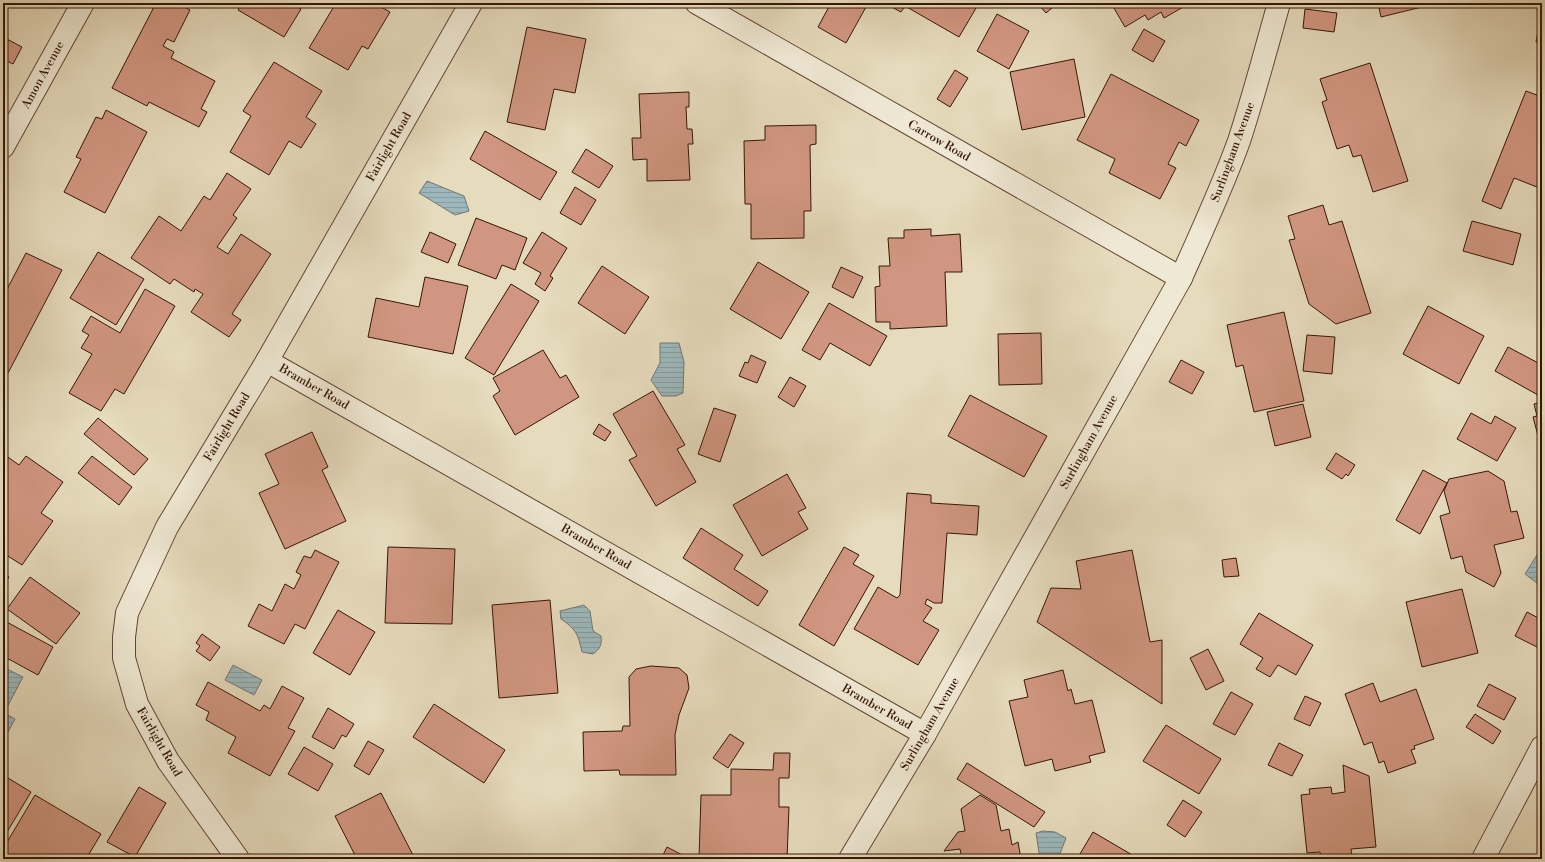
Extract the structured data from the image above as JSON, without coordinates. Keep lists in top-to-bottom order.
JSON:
{
  "streets": {
    "street": [
      "Amon Avenue",
      "Carrow Road",
      "Fairlight Road",
      "Surlingham Avenue",
      "Bramber Road"
    ]
  },
  "crossings": [
    ["Carrow Road", "Surlingham Avenue"],
    ["Fairlight Road", "Bramber Road"],
    ["Surlingham Avenue", "Bramber Road"]
  ]
}
